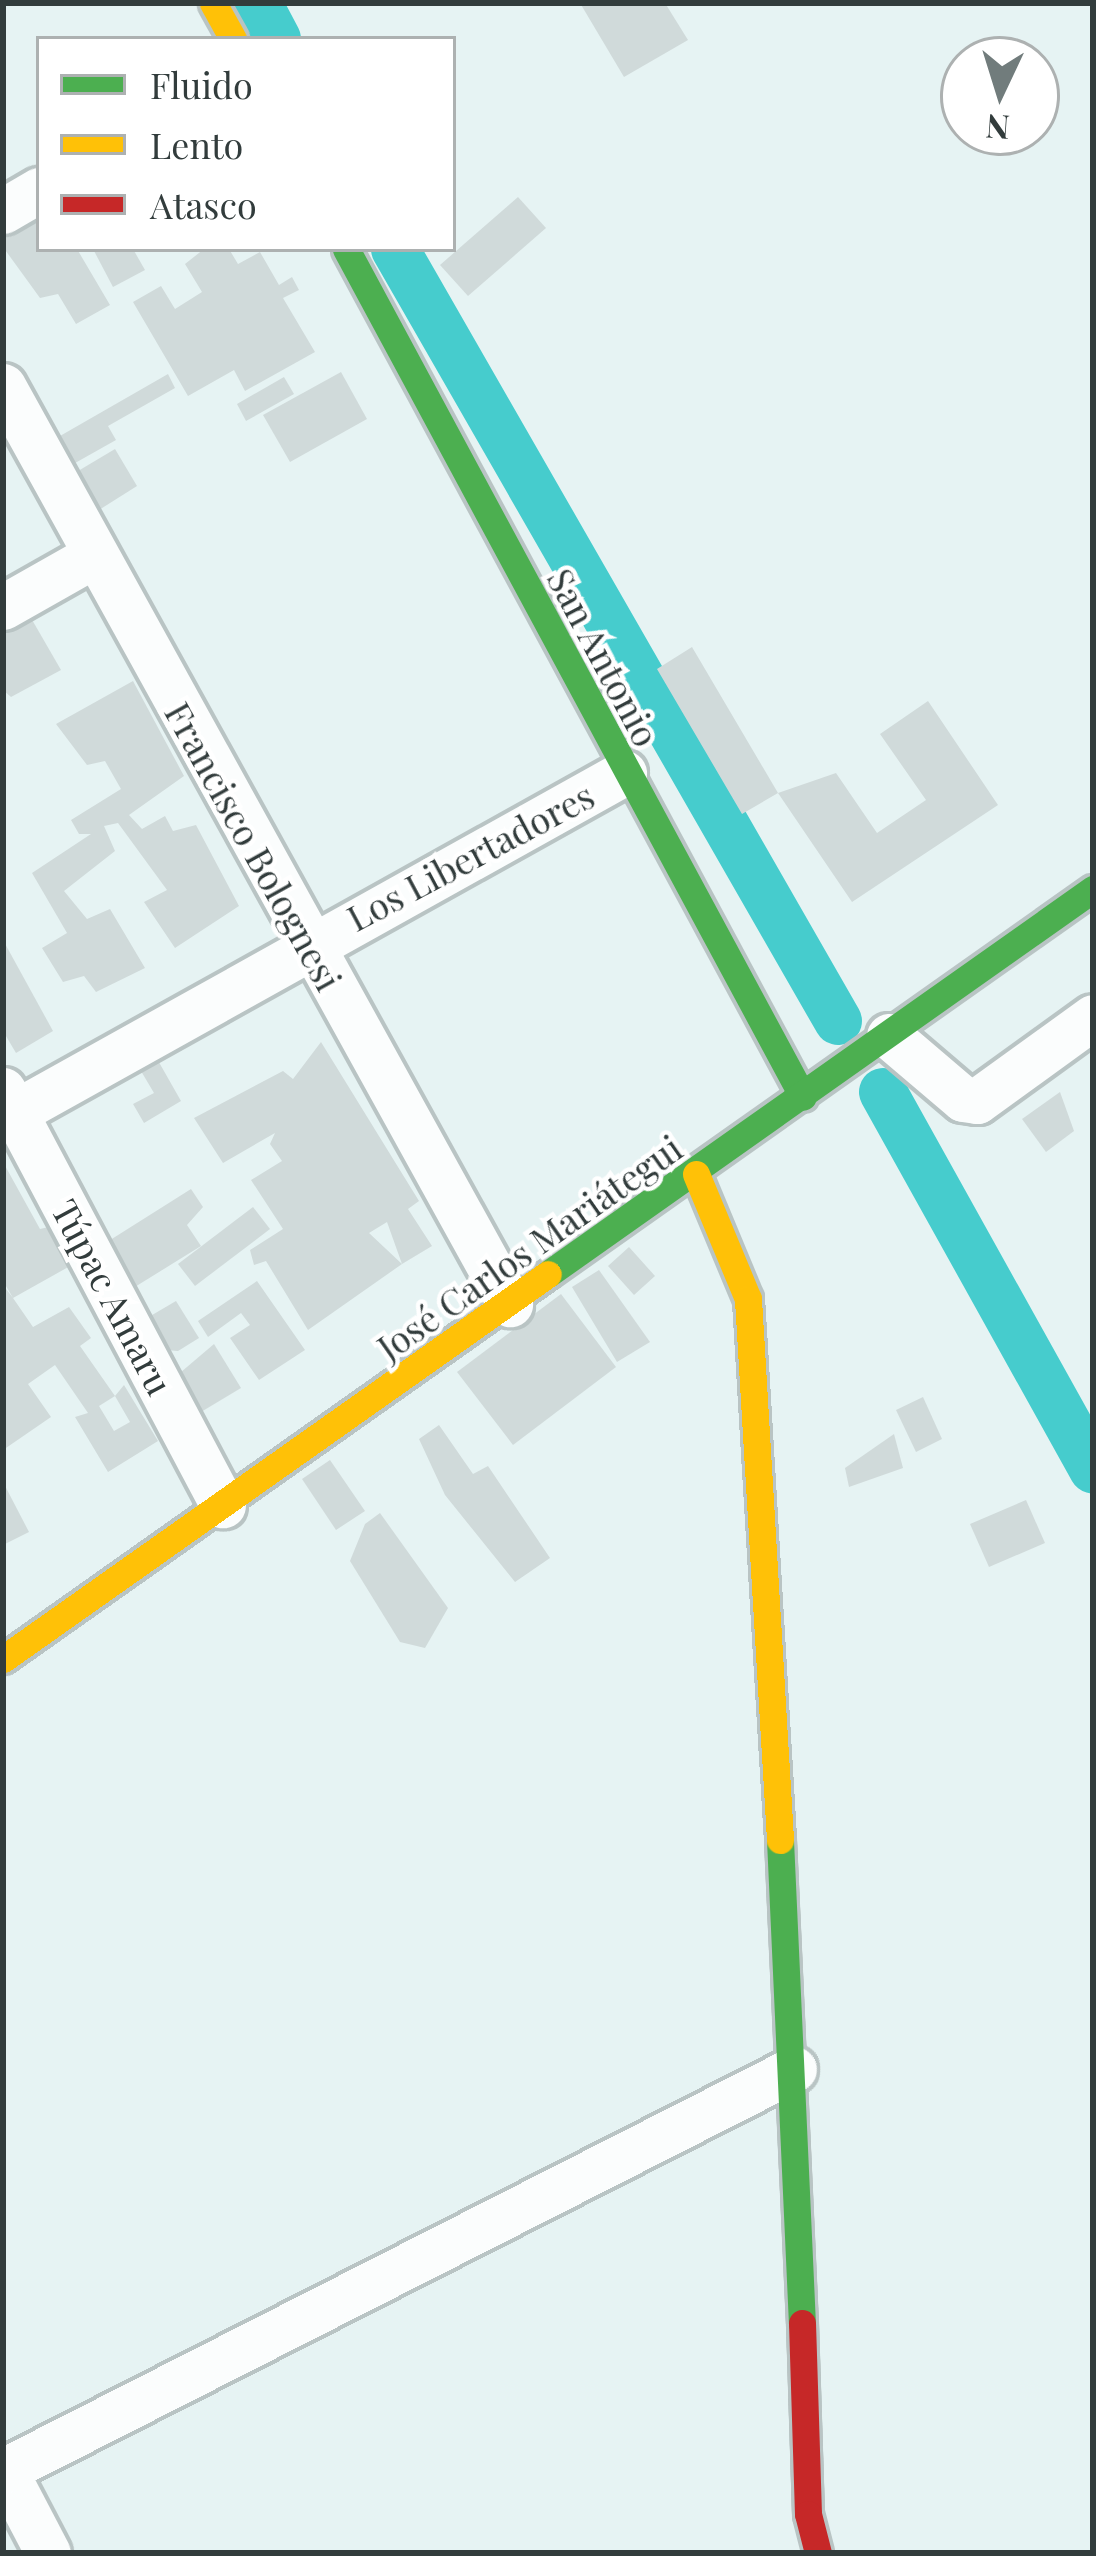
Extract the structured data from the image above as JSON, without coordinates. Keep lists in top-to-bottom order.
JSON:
{
  "streets": {
    "street": [
      "San Antonio",
      "Francisco Bolognesi",
      "Los Libertadores",
      "José Carlos Mariátegui",
      "Túpac Amaru"
    ]
  },
  "crossings": [
    ["San Antonio", "Los Libertadores"],
    ["San Antonio", "José Carlos Mariátegui"],
    ["Francisco Bolognesi", "Los Libertadores"],
    ["Francisco Bolognesi", "José Carlos Mariátegui"],
    ["Los Libertadores", "Túpac Amaru"],
    ["José Carlos Mariátegui", "Túpac Amaru"]
  ],
  "legend": ["Fluido", "Lento", "Atasco"],
  "north": "bottom"
}
